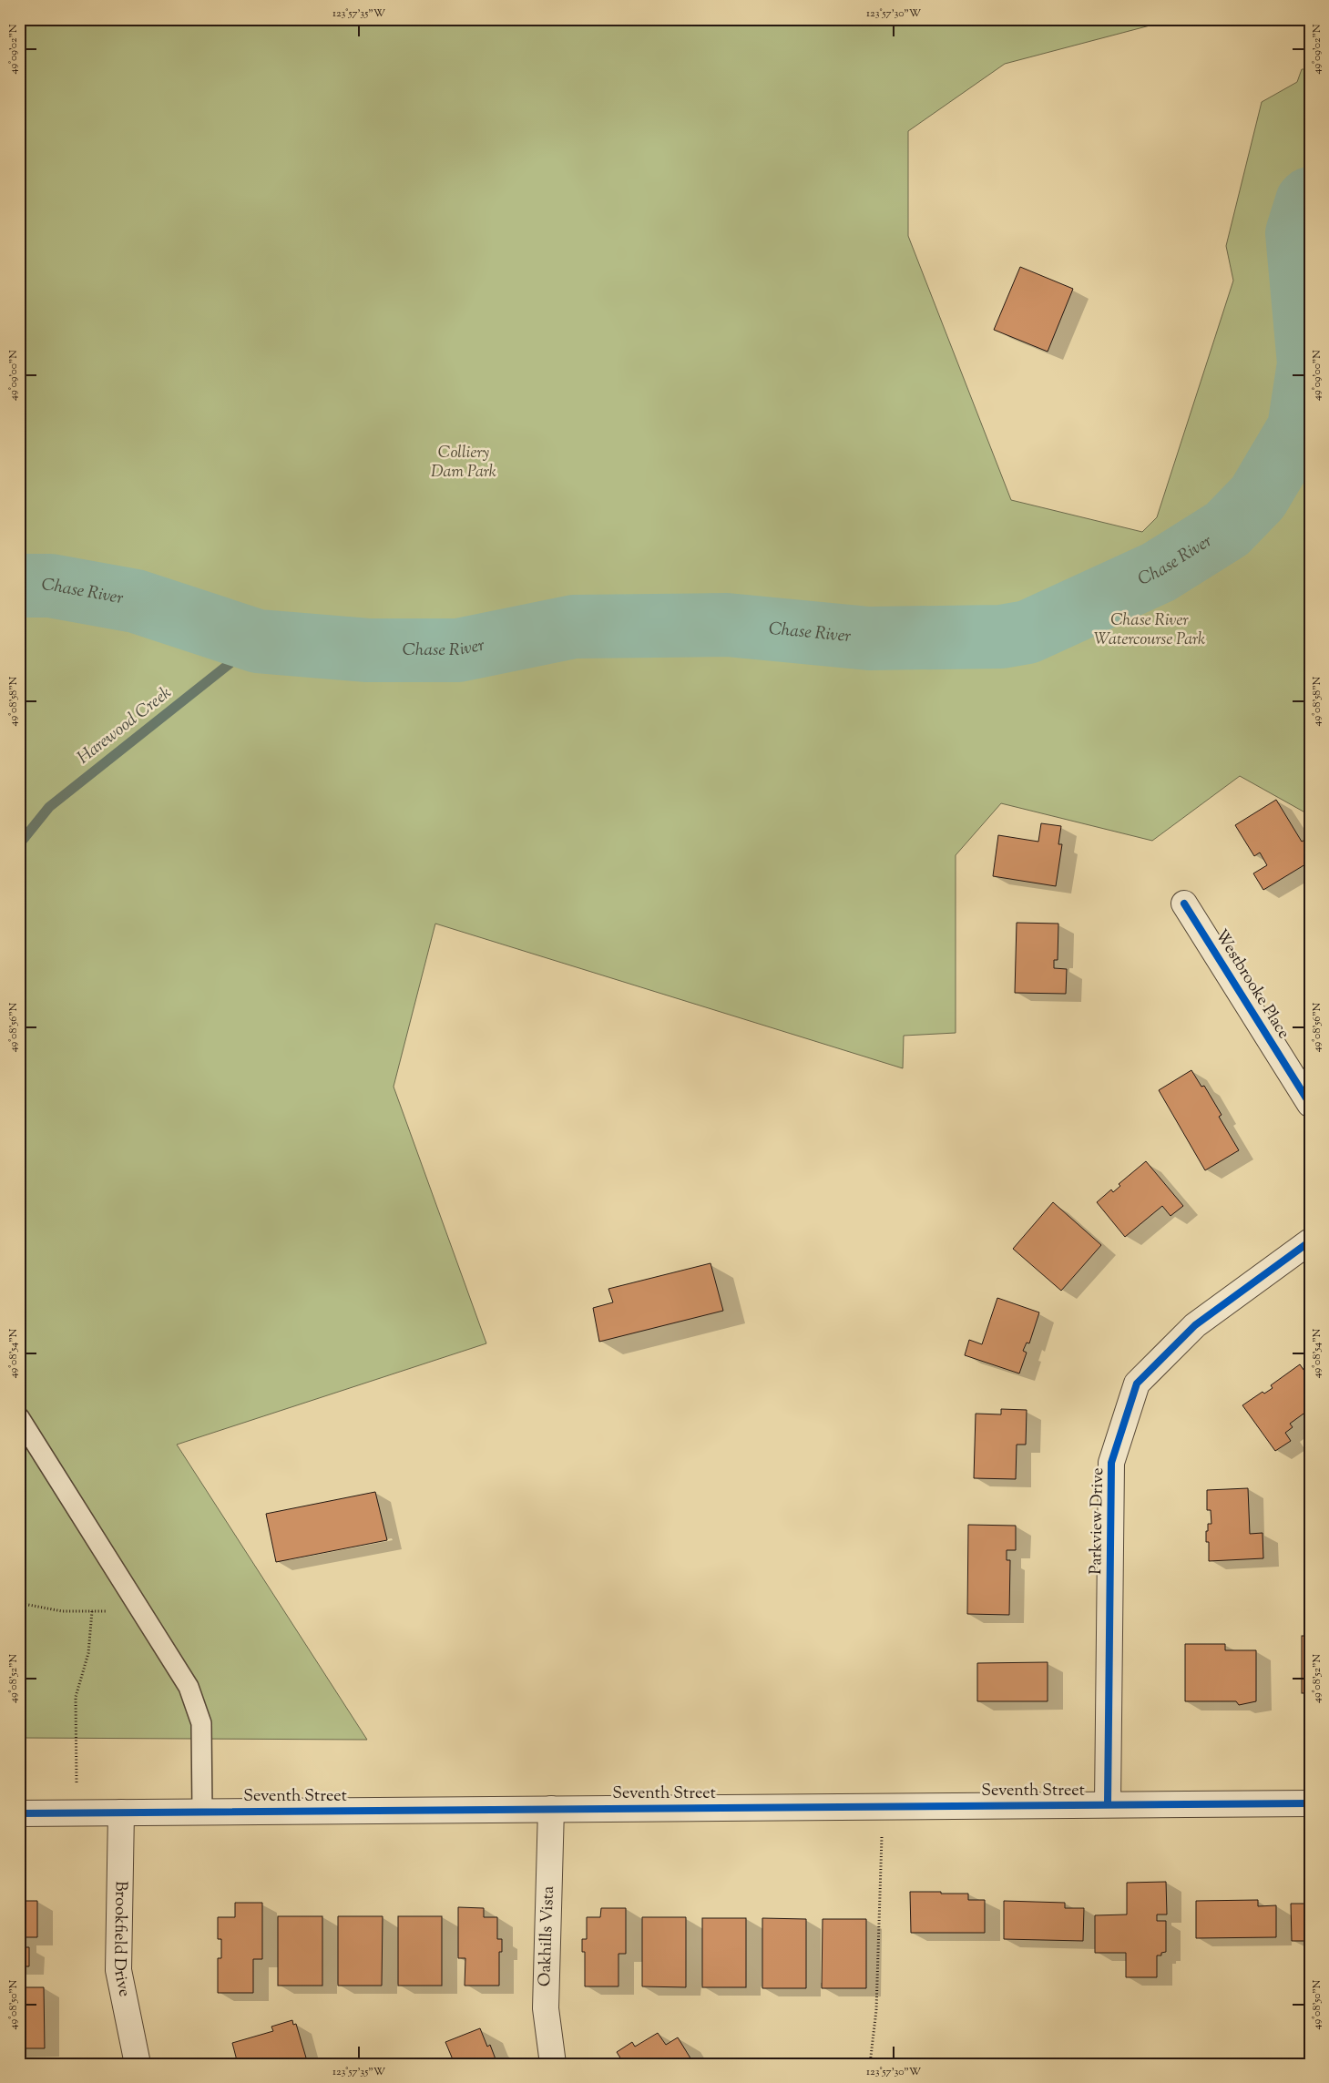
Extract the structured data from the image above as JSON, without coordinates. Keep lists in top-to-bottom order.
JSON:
{
  "streets": {
    "street": [
      "Westbrooke Place",
      "Parkview Drive",
      "Seventh Street",
      "Oakhills Vista",
      "Brookfield Drive"
    ]
  },
  "crossings": [
    ["Parkview Drive", "Seventh Street"],
    ["Seventh Street", "Oakhills Vista"],
    ["Seventh Street", "Brookfield Drive"]
  ],
  "water": ["Chase River", "Harewood Creek"],
  "parks": ["Colliery Dam Park", "Chase River Watercourse Park"],
  "coordinates": [
    "123°57'35\"W",
    "123°57'30\"W",
    "49°09'02\"N",
    "49°09'00\"N",
    "49°08'58\"N",
    "49°08'56\"N",
    "49°08'54\"N",
    "49°08'52\"N",
    "49°08'50\"N"
  ]
}
